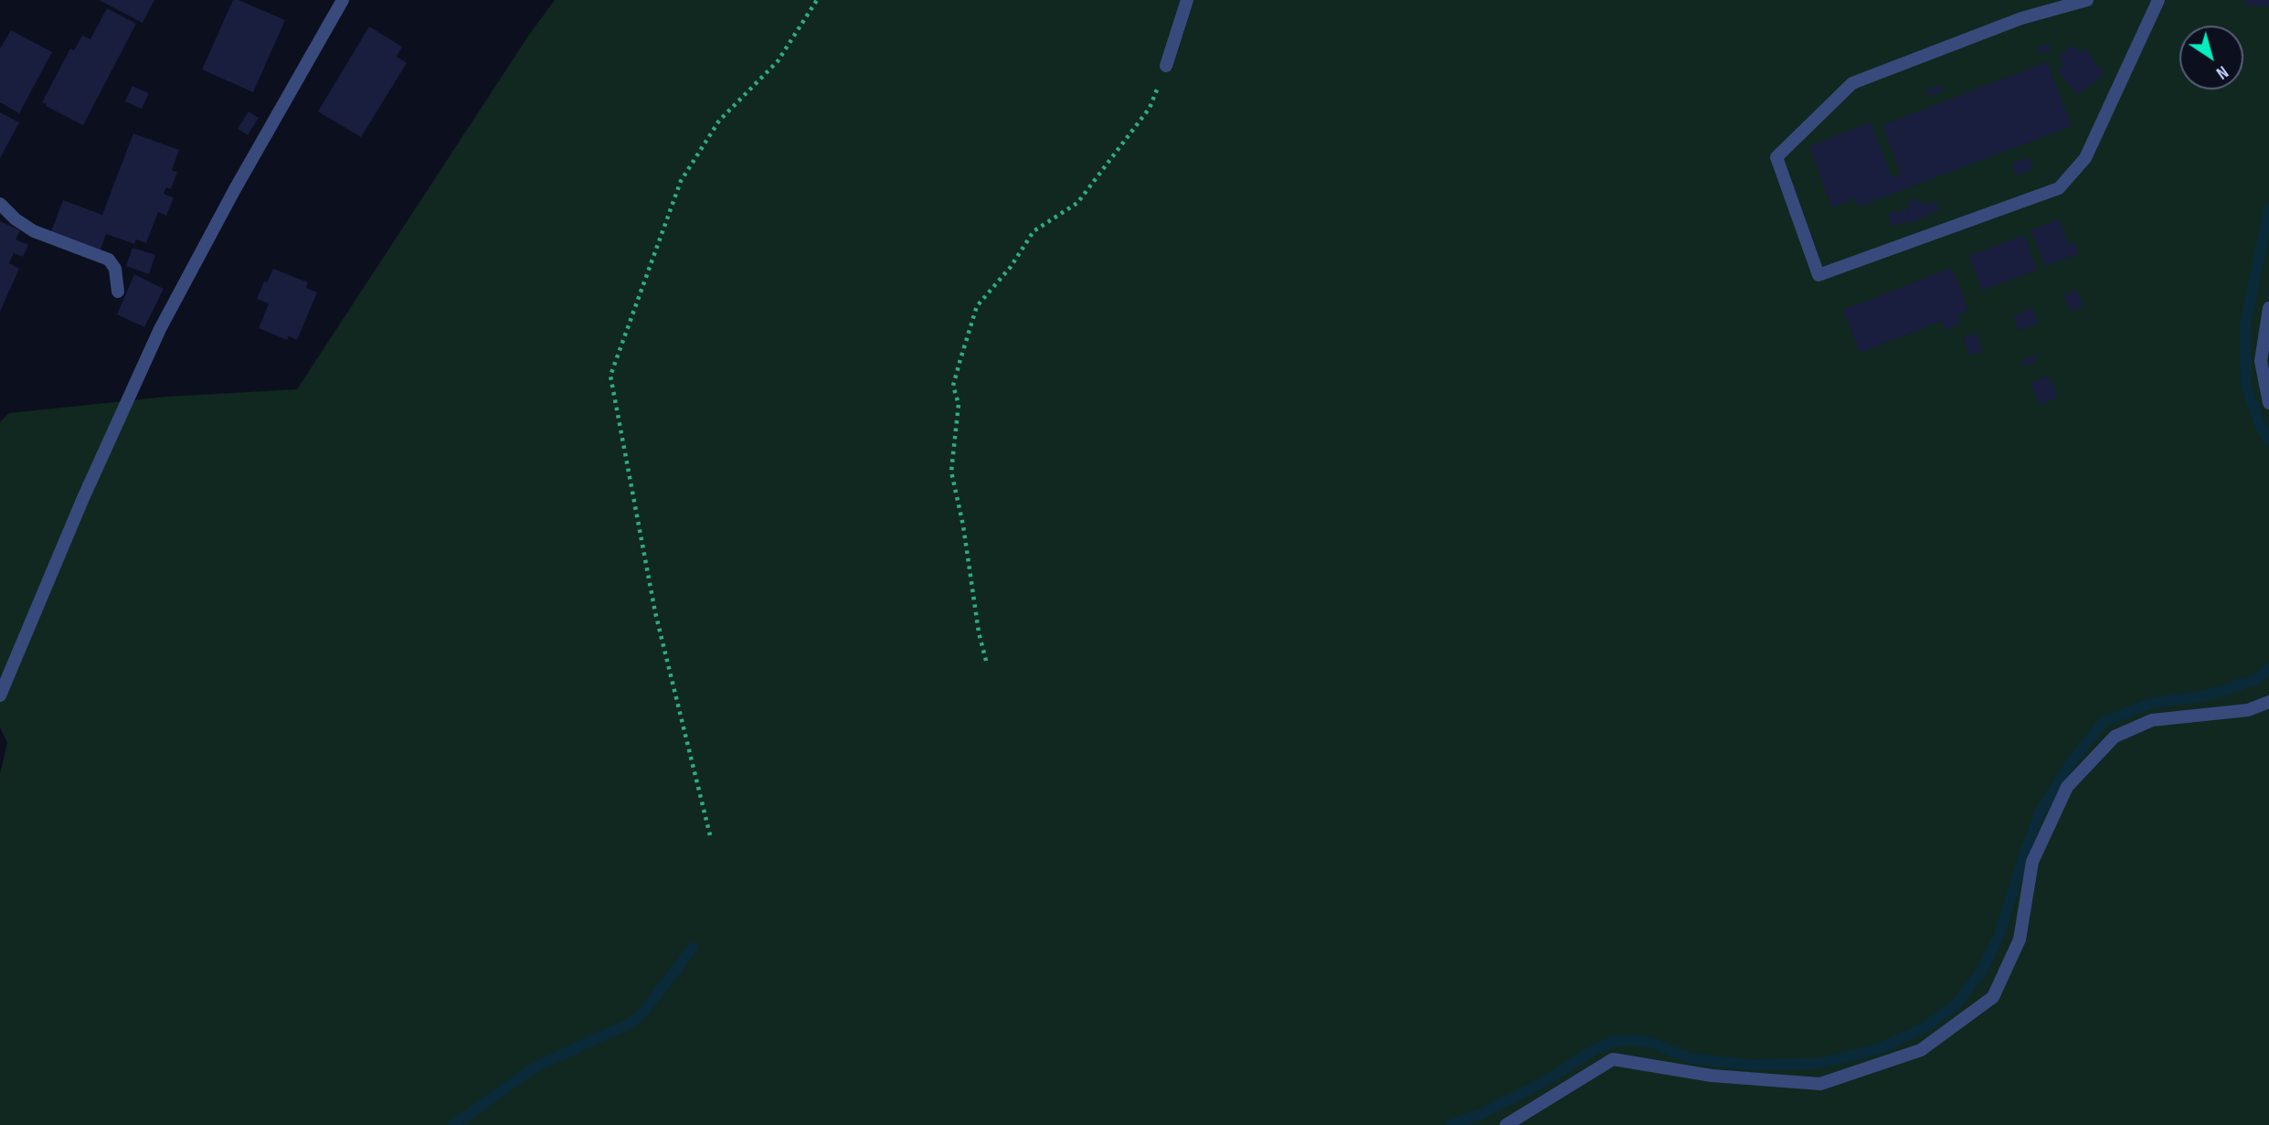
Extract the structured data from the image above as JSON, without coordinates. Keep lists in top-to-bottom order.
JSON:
{
  "north": "bottom right"
}
